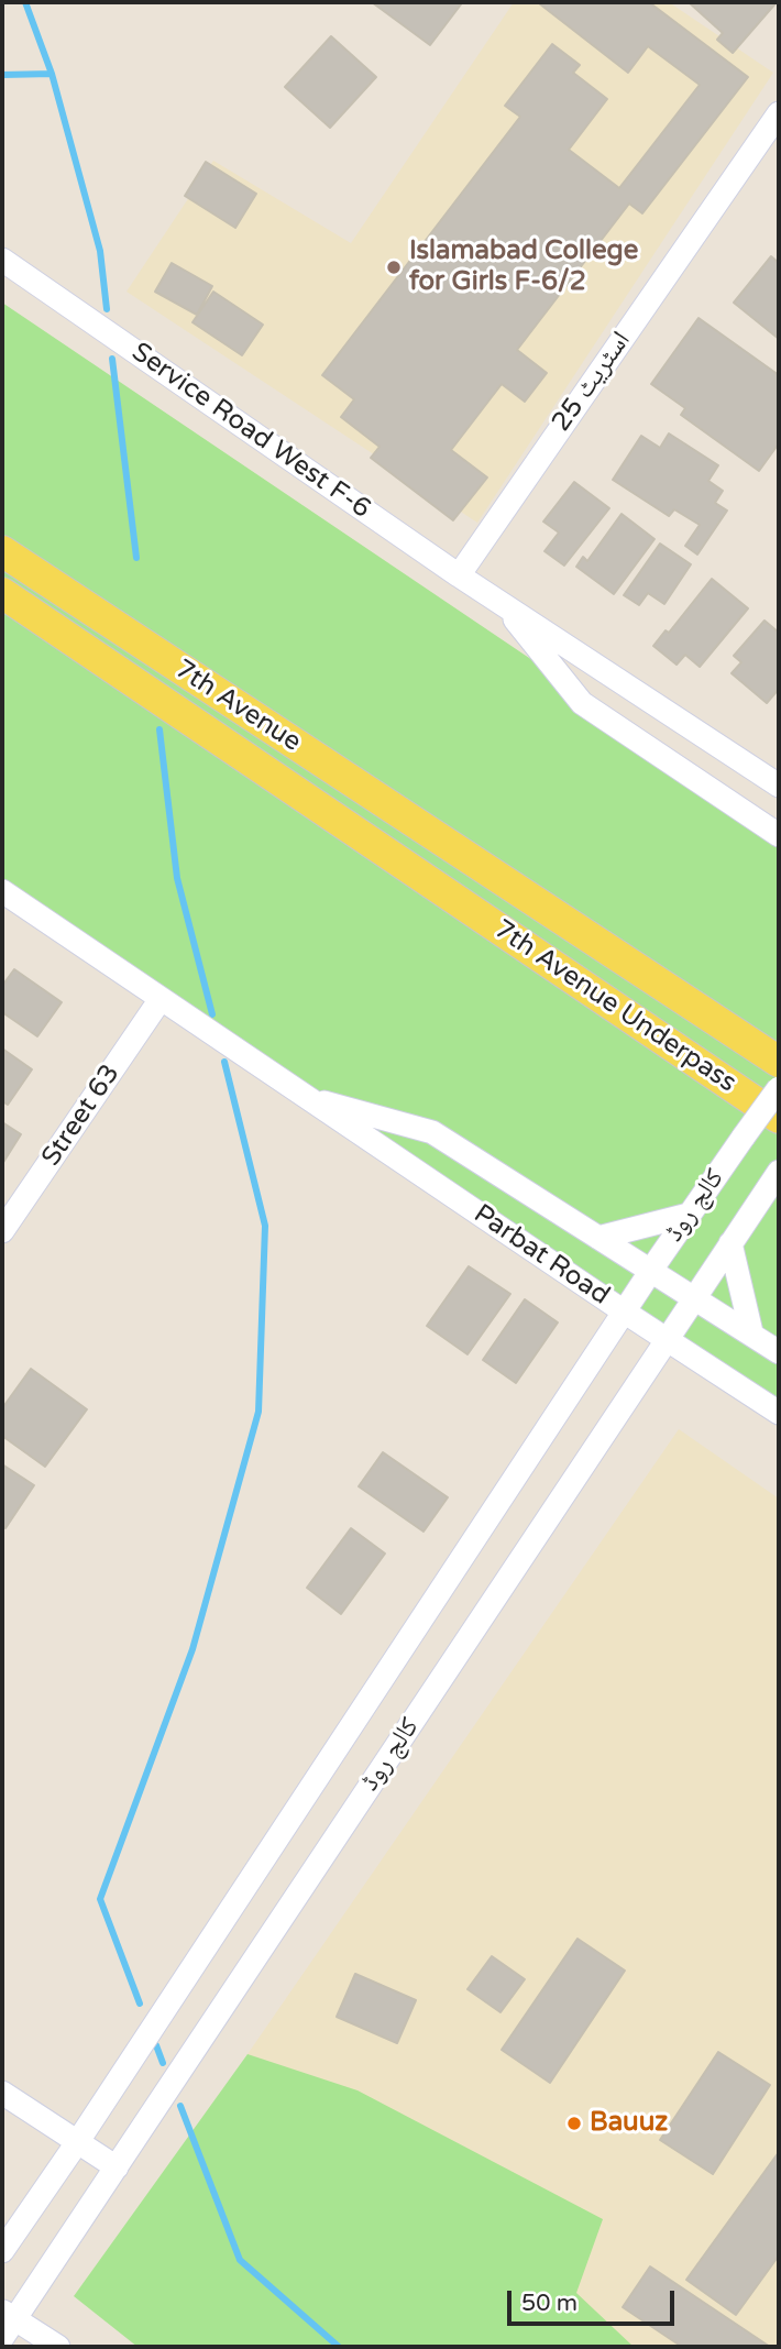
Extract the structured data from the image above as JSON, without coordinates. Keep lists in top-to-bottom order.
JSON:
{
  "streets": {
    "main road": ["7th Avenue", "7th Avenue Underpass"],
    "street": [
      "اسٹریٹ 25",
      "Service Road West F-6",
      "Street 63",
      "کالج روڈ",
      "Parbat Road"
    ]
  },
  "crossings": [
    ["اسٹریٹ 25", "Service Road West F-6"],
    ["7th Avenue", "7th Avenue Underpass"],
    ["Street 63", "Parbat Road"],
    ["کالج روڈ", "Parbat Road"]
  ],
  "places": ["Islamabad College for Girls F-6/2", "Bauuz"],
  "scale_bar": "50 m"
}
